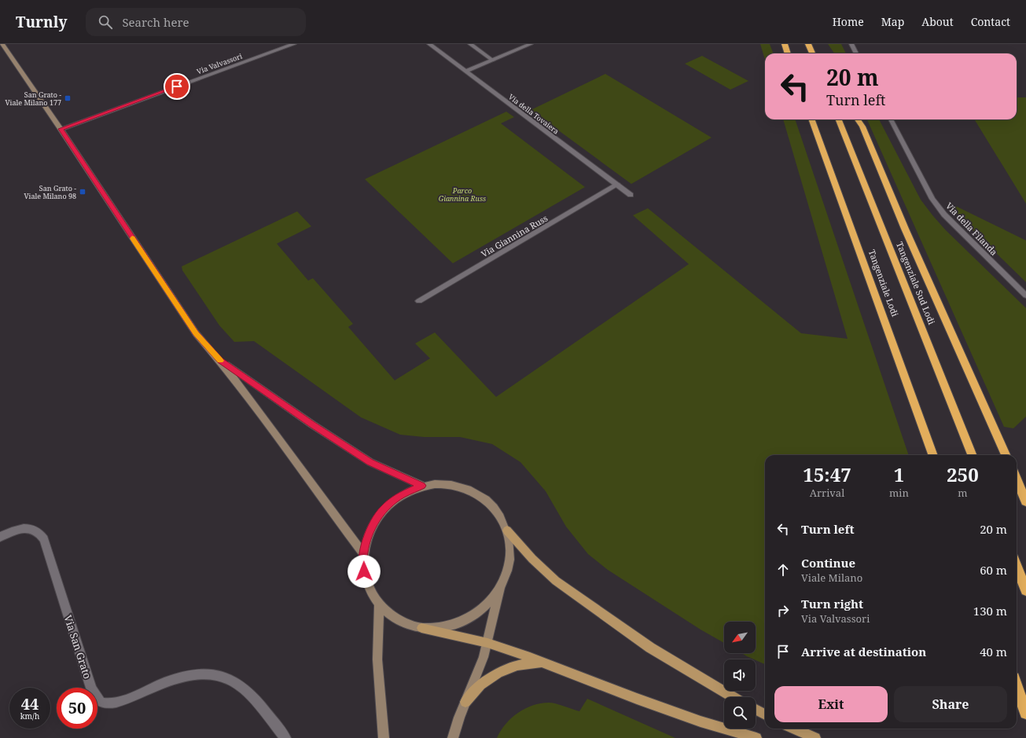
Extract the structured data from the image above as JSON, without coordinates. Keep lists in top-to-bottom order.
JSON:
{
  "streets": {
    "highway": ["Tangenziale Lodi", "Tangenziale Sud Lodi"],
    "street": [
      "Via Valvassori",
      "Via della Tovaiera",
      "Via della Filanda",
      "Via Giannina Russ",
      "Via San Grato"
    ]
  },
  "crossings": [
    ["Via della Tovaiera", "Via Giannina Russ"]
  ],
  "parks": ["Parco Giannina Russ"],
  "places": {
    "transit": ["San Grato - Viale Milano 177", "San Grato - Viale Milano 98"]
  },
  "north": "bottom left",
  "page": {
    "header": "Turnly",
    "search": "Search here",
    "nav": [
      "Home",
      "Map",
      "About",
      "Contact"
    ],
    "turn": ["20 m", "Turn left"],
    "eta": [
      "15:47",
      "Arrival",
      "1",
      "min",
      "250",
      "m"
    ],
    "list": [
      {
        "name": "Turn left",
        "value": "20 m"
      },
      {
        "name": "Continue",
        "note": "Viale Milano",
        "value": "60 m"
      },
      {
        "name": "Turn right",
        "note": "Via Valvassori",
        "value": "130 m"
      },
      {
        "name": "Arrive at destination",
        "value": "40 m"
      }
    ],
    "buttons": ["Exit", "Share"],
    "speed": "44 km/h",
    "limit": "50"
  }
}
